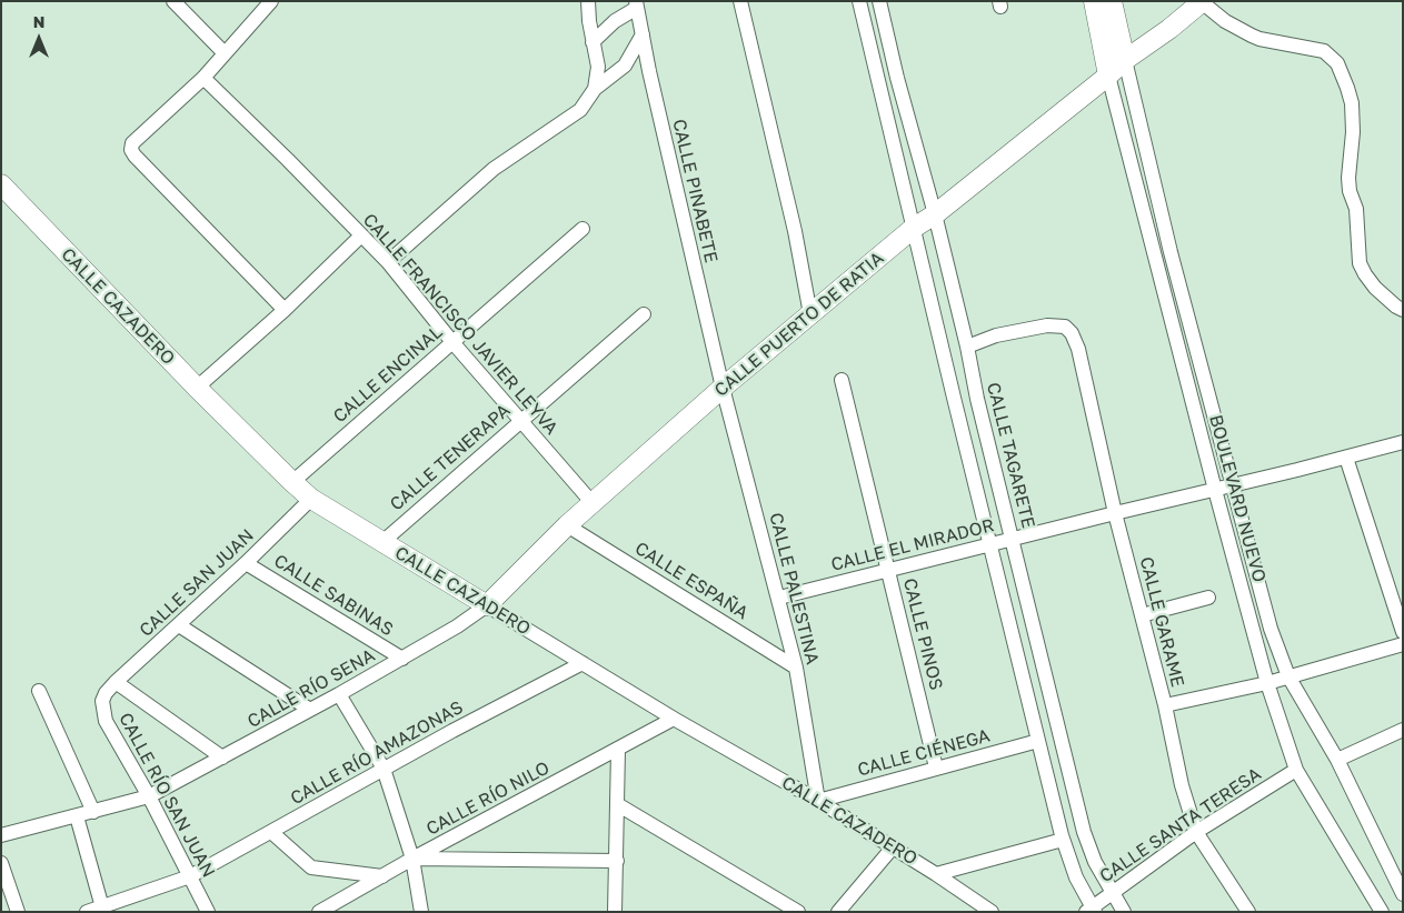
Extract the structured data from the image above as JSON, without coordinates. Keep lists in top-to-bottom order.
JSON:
{
  "streets": {
    "street": [
      "CALLE PINABETE",
      "CALLE CAZADERO",
      "CALLE FRANCISCO JAVIER LEYVA",
      "CALLE PUERTO DE RATIA",
      "CALLE ENCINAL",
      "CALLE TAGARETE",
      "CALLE TENERAPA",
      "BOULEVARD NUEVO",
      "CALLE EL MIRADOR",
      "CALLE ESPAÑA",
      "CALLE SAN JUAN",
      "CALLE PALESTINA",
      "CALLE SABINAS",
      "CALLE GARAME",
      "CALLE PINOS",
      "CALLE RÍO SENA",
      "CALLE RÍO AMAZONAS",
      "CALLE CIÉNEGA",
      "CALLE RÍO SAN JUAN",
      "CALLE RÍO NILO",
      "CALLE SANTA TERESA"
    ]
  },
  "crossings": [
    ["CALLE PINABETE", "CALLE PUERTO DE RATIA"],
    ["CALLE PINABETE", "CALLE PALESTINA"],
    ["CALLE CAZADERO", "CALLE PUERTO DE RATIA"],
    ["CALLE CAZADERO", "CALLE ENCINAL"],
    ["CALLE CAZADERO", "CALLE TENERAPA"],
    ["CALLE CAZADERO", "CALLE SAN JUAN"],
    ["CALLE CAZADERO", "CALLE PALESTINA"],
    ["CALLE CAZADERO", "CALLE RÍO SENA"],
    ["CALLE CAZADERO", "CALLE RÍO AMAZONAS"],
    ["CALLE CAZADERO", "CALLE CIÉNEGA"],
    ["CALLE CAZADERO", "CALLE RÍO NILO"],
    ["CALLE FRANCISCO JAVIER LEYVA", "CALLE PUERTO DE RATIA"],
    ["CALLE FRANCISCO JAVIER LEYVA", "CALLE ENCINAL"],
    ["CALLE FRANCISCO JAVIER LEYVA", "CALLE TENERAPA"],
    ["CALLE PUERTO DE RATIA", "CALLE TAGARETE"],
    ["CALLE PUERTO DE RATIA", "BOULEVARD NUEVO"],
    ["CALLE PUERTO DE RATIA", "CALLE ESPAÑA"],
    ["CALLE PUERTO DE RATIA", "CALLE PALESTINA"],
    ["CALLE PUERTO DE RATIA", "CALLE RÍO SENA"],
    ["CALLE TAGARETE", "CALLE EL MIRADOR"],
    ["CALLE TAGARETE", "CALLE GARAME"],
    ["CALLE TAGARETE", "CALLE SANTA TERESA"],
    ["BOULEVARD NUEVO", "CALLE EL MIRADOR"],
    ["BOULEVARD NUEVO", "CALLE SANTA TERESA"],
    ["CALLE EL MIRADOR", "CALLE PALESTINA"],
    ["CALLE EL MIRADOR", "CALLE GARAME"],
    ["CALLE EL MIRADOR", "CALLE PINOS"],
    ["CALLE ESPAÑA", "CALLE PALESTINA"],
    ["CALLE SAN JUAN", "CALLE SABINAS"],
    ["CALLE SAN JUAN", "CALLE RÍO SAN JUAN"],
    ["CALLE PALESTINA", "CALLE CIÉNEGA"],
    ["CALLE SABINAS", "CALLE RÍO SENA"],
    ["CALLE GARAME", "CALLE SANTA TERESA"],
    ["CALLE PINOS", "CALLE CIÉNEGA"],
    ["CALLE RÍO SENA", "CALLE RÍO SAN JUAN"],
    ["CALLE RÍO AMAZONAS", "CALLE RÍO SAN JUAN"]
  ],
  "north": "top"
}
